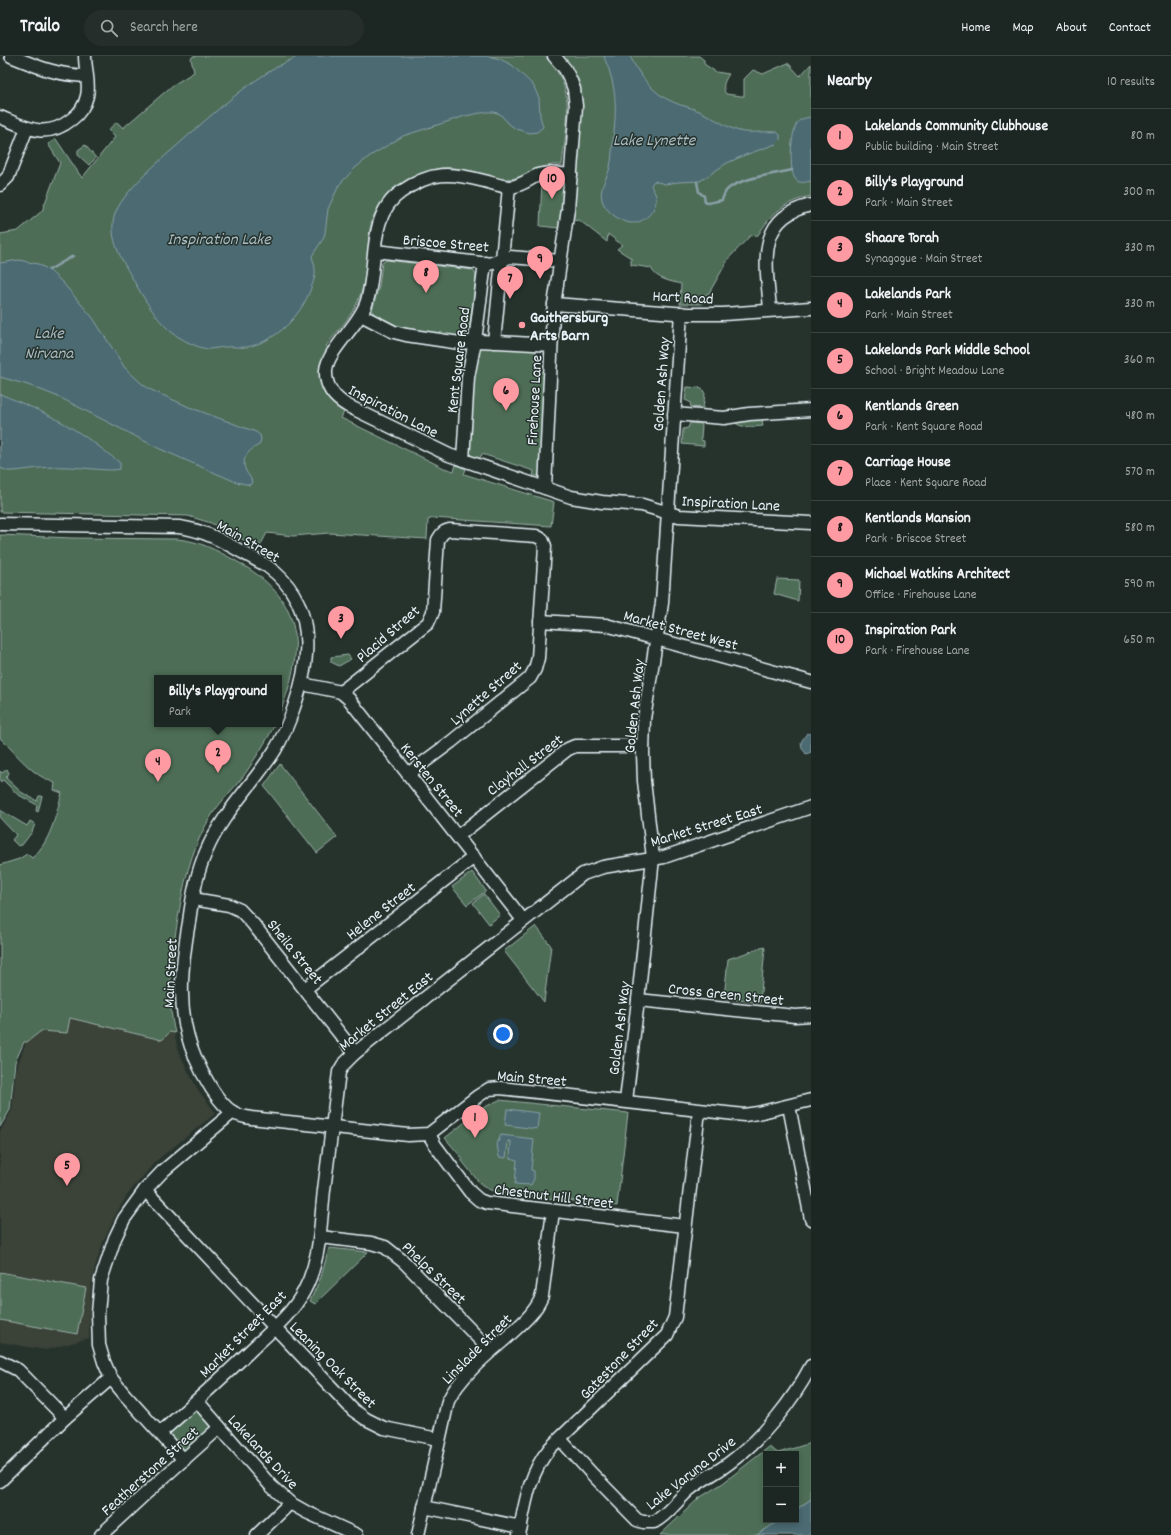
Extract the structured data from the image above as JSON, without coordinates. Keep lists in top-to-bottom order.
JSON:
{
  "streets": {
    "street": [
      "Briscoe Street",
      "Hart Road",
      "Kent Square Road",
      "Golden Ash Way",
      "Firehouse Lane",
      "Inspiration Lane",
      "Main Street",
      "Market Street West",
      "Placid Street",
      "Lynette Street",
      "Clayhall Street",
      "Kersten Street",
      "Market Street East",
      "Helene Street",
      "Sheila Street",
      "Cross Green Street",
      "Chestnut Hill Street",
      "Phelps Street",
      "Linslade Street",
      "Gatestone Street",
      "Leaning Oak Street",
      "Lakelands Drive",
      "Featherstone Street",
      "Lake Varuna Drive"
    ]
  },
  "crossings": [
    ["Briscoe Street", "Kent Square Road"],
    ["Briscoe Street", "Firehouse Lane"],
    ["Briscoe Street", "Inspiration Lane"],
    ["Hart Road", "Golden Ash Way"],
    ["Hart Road", "Firehouse Lane"],
    ["Kent Square Road", "Inspiration Lane"],
    ["Golden Ash Way", "Inspiration Lane"],
    ["Golden Ash Way", "Main Street"],
    ["Golden Ash Way", "Market Street West"],
    ["Golden Ash Way", "Clayhall Street"],
    ["Golden Ash Way", "Market Street East"],
    ["Golden Ash Way", "Cross Green Street"],
    ["Firehouse Lane", "Inspiration Lane"],
    ["Main Street", "Market Street East"],
    ["Main Street", "Sheila Street"],
    ["Main Street", "Chestnut Hill Street"],
    ["Main Street", "Gatestone Street"],
    ["Market Street West", "Lynette Street"],
    ["Placid Street", "Lynette Street"],
    ["Placid Street", "Kersten Street"],
    ["Lynette Street", "Kersten Street"],
    ["Clayhall Street", "Kersten Street"],
    ["Kersten Street", "Market Street East"],
    ["Kersten Street", "Helene Street"],
    ["Market Street East", "Sheila Street"],
    ["Market Street East", "Phelps Street"],
    ["Market Street East", "Leaning Oak Street"],
    ["Market Street East", "Lakelands Drive"],
    ["Helene Street", "Sheila Street"],
    ["Chestnut Hill Street", "Linslade Street"],
    ["Chestnut Hill Street", "Gatestone Street"],
    ["Phelps Street", "Linslade Street"],
    ["Linslade Street", "Leaning Oak Street"],
    ["Gatestone Street", "Lake Varuna Drive"],
    ["Lakelands Drive", "Featherstone Street"]
  ],
  "water": ["Lake Lynette", "Inspiration Lake", "Lake Nirvana"],
  "places": ["Gaithersburg Arts Barn"],
  "page": {
    "header": "Trailo",
    "search": "Search here",
    "nav": [
      "Home",
      "Map",
      "About",
      "Contact"
    ],
    "heading": ["Nearby", "10 results"],
    "list": [
      {
        "mark": "1",
        "name": "Lakelands Community Clubhouse",
        "note": "Public building · Main Street",
        "value": "80 m"
      },
      {
        "mark": "2",
        "name": "Billy's Playground",
        "note": "Park · Main Street",
        "value": "300 m"
      },
      {
        "mark": "3",
        "name": "Shaare Torah",
        "note": "Synagogue · Main Street",
        "value": "330 m"
      },
      {
        "mark": "4",
        "name": "Lakelands Park",
        "note": "Park · Main Street",
        "value": "330 m"
      },
      {
        "mark": "5",
        "name": "Lakelands Park Middle School",
        "note": "School · Bright Meadow Lane",
        "value": "360 m"
      },
      {
        "mark": "6",
        "name": "Kentlands Green",
        "note": "Park · Kent Square Road",
        "value": "480 m"
      },
      {
        "mark": "7",
        "name": "Carriage House",
        "note": "Place · Kent Square Road",
        "value": "570 m"
      },
      {
        "mark": "8",
        "name": "Kentlands Mansion",
        "note": "Park · Briscoe Street",
        "value": "580 m"
      },
      {
        "mark": "9",
        "name": "Michael Watkins Architect",
        "note": "Office · Firehouse Lane",
        "value": "590 m"
      },
      {
        "mark": "10",
        "name": "Inspiration Park",
        "note": "Park · Firehouse Lane",
        "value": "650 m"
      }
    ],
    "pins": [
      "10",
      "9",
      "8",
      "7",
      "6",
      "3",
      "2",
      "4",
      "1",
      "5"
    ],
    "popup": ["Billy's Playground", "Park"],
    "map_buttons": ["+", "−"]
  }
}
